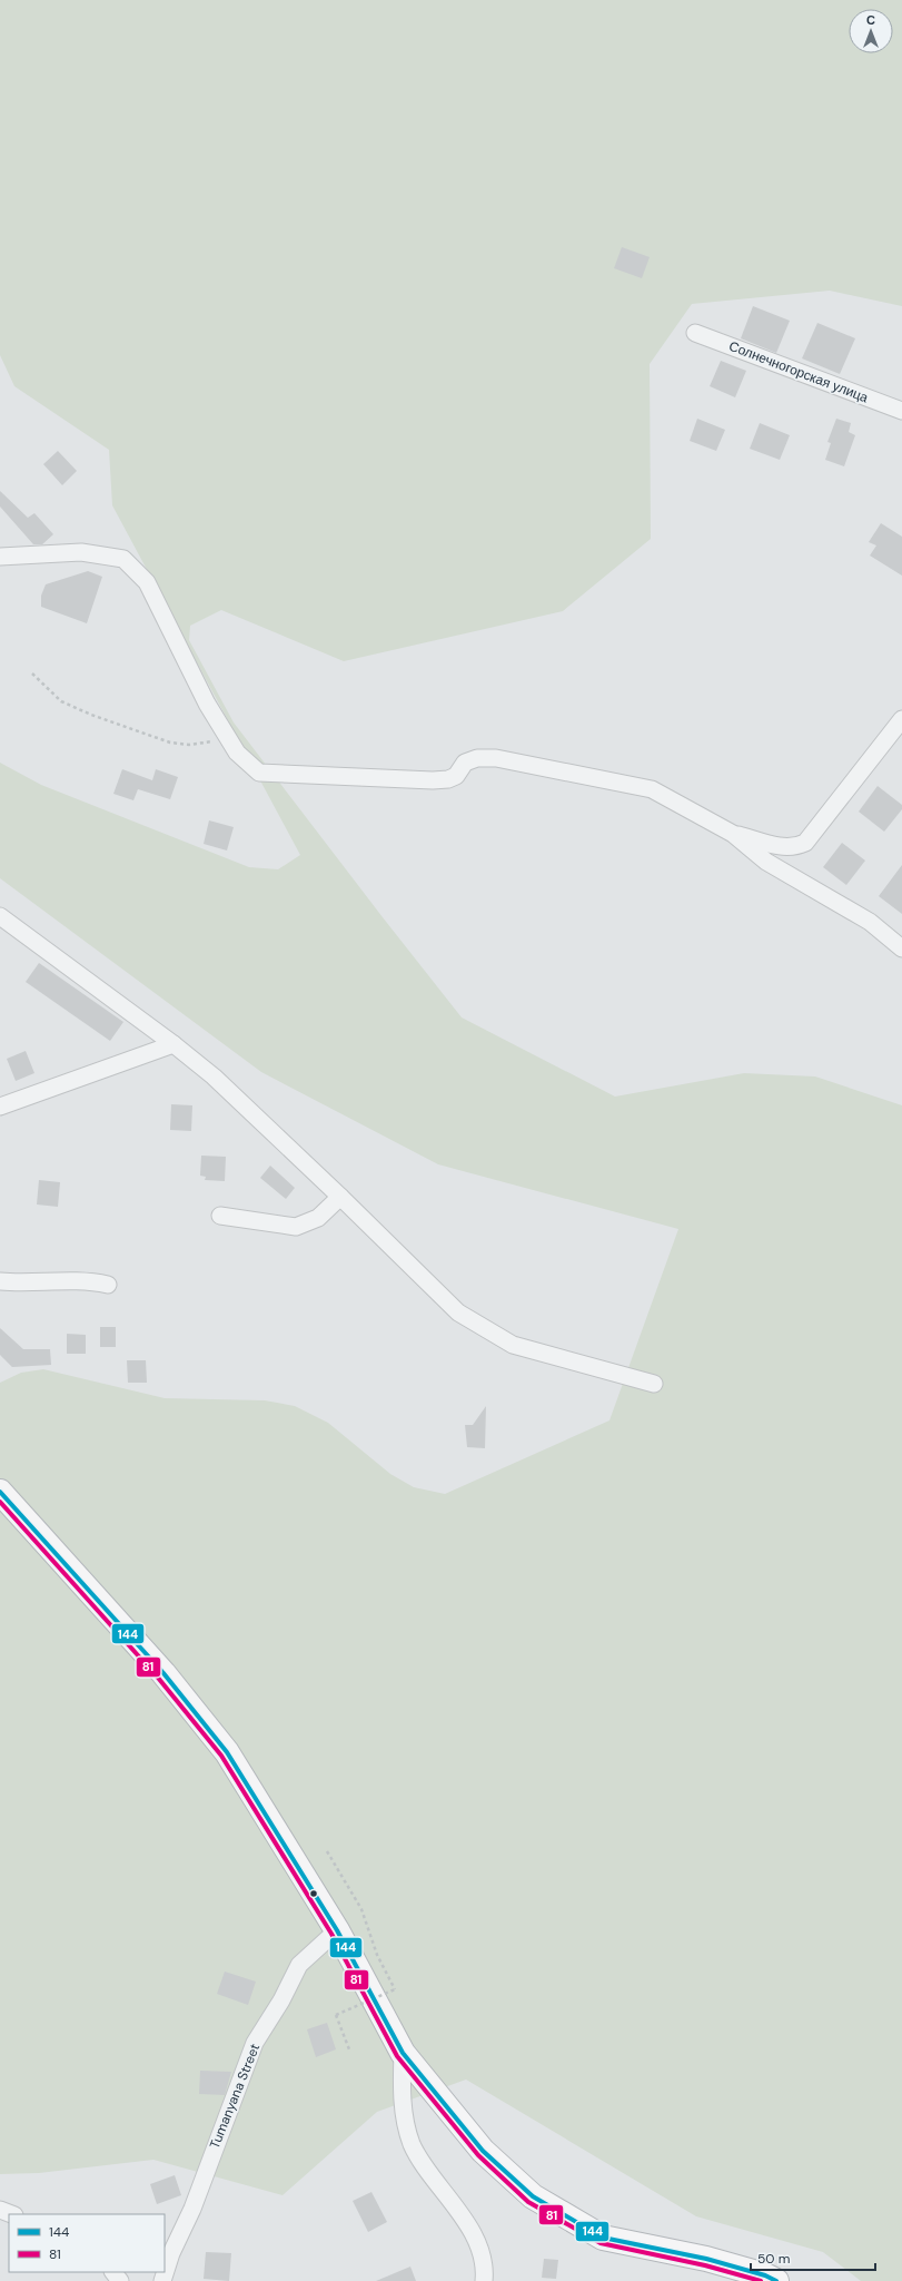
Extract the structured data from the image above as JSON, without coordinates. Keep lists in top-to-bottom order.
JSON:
{
  "streets": {
    "street": ["Солнечногорская улица", "Tumanyana Street"]
  },
  "lines": ["transit line 144", "transit line 81"],
  "legend": ["144", "81"],
  "scale_bar": "50 m",
  "north": "top"
}
